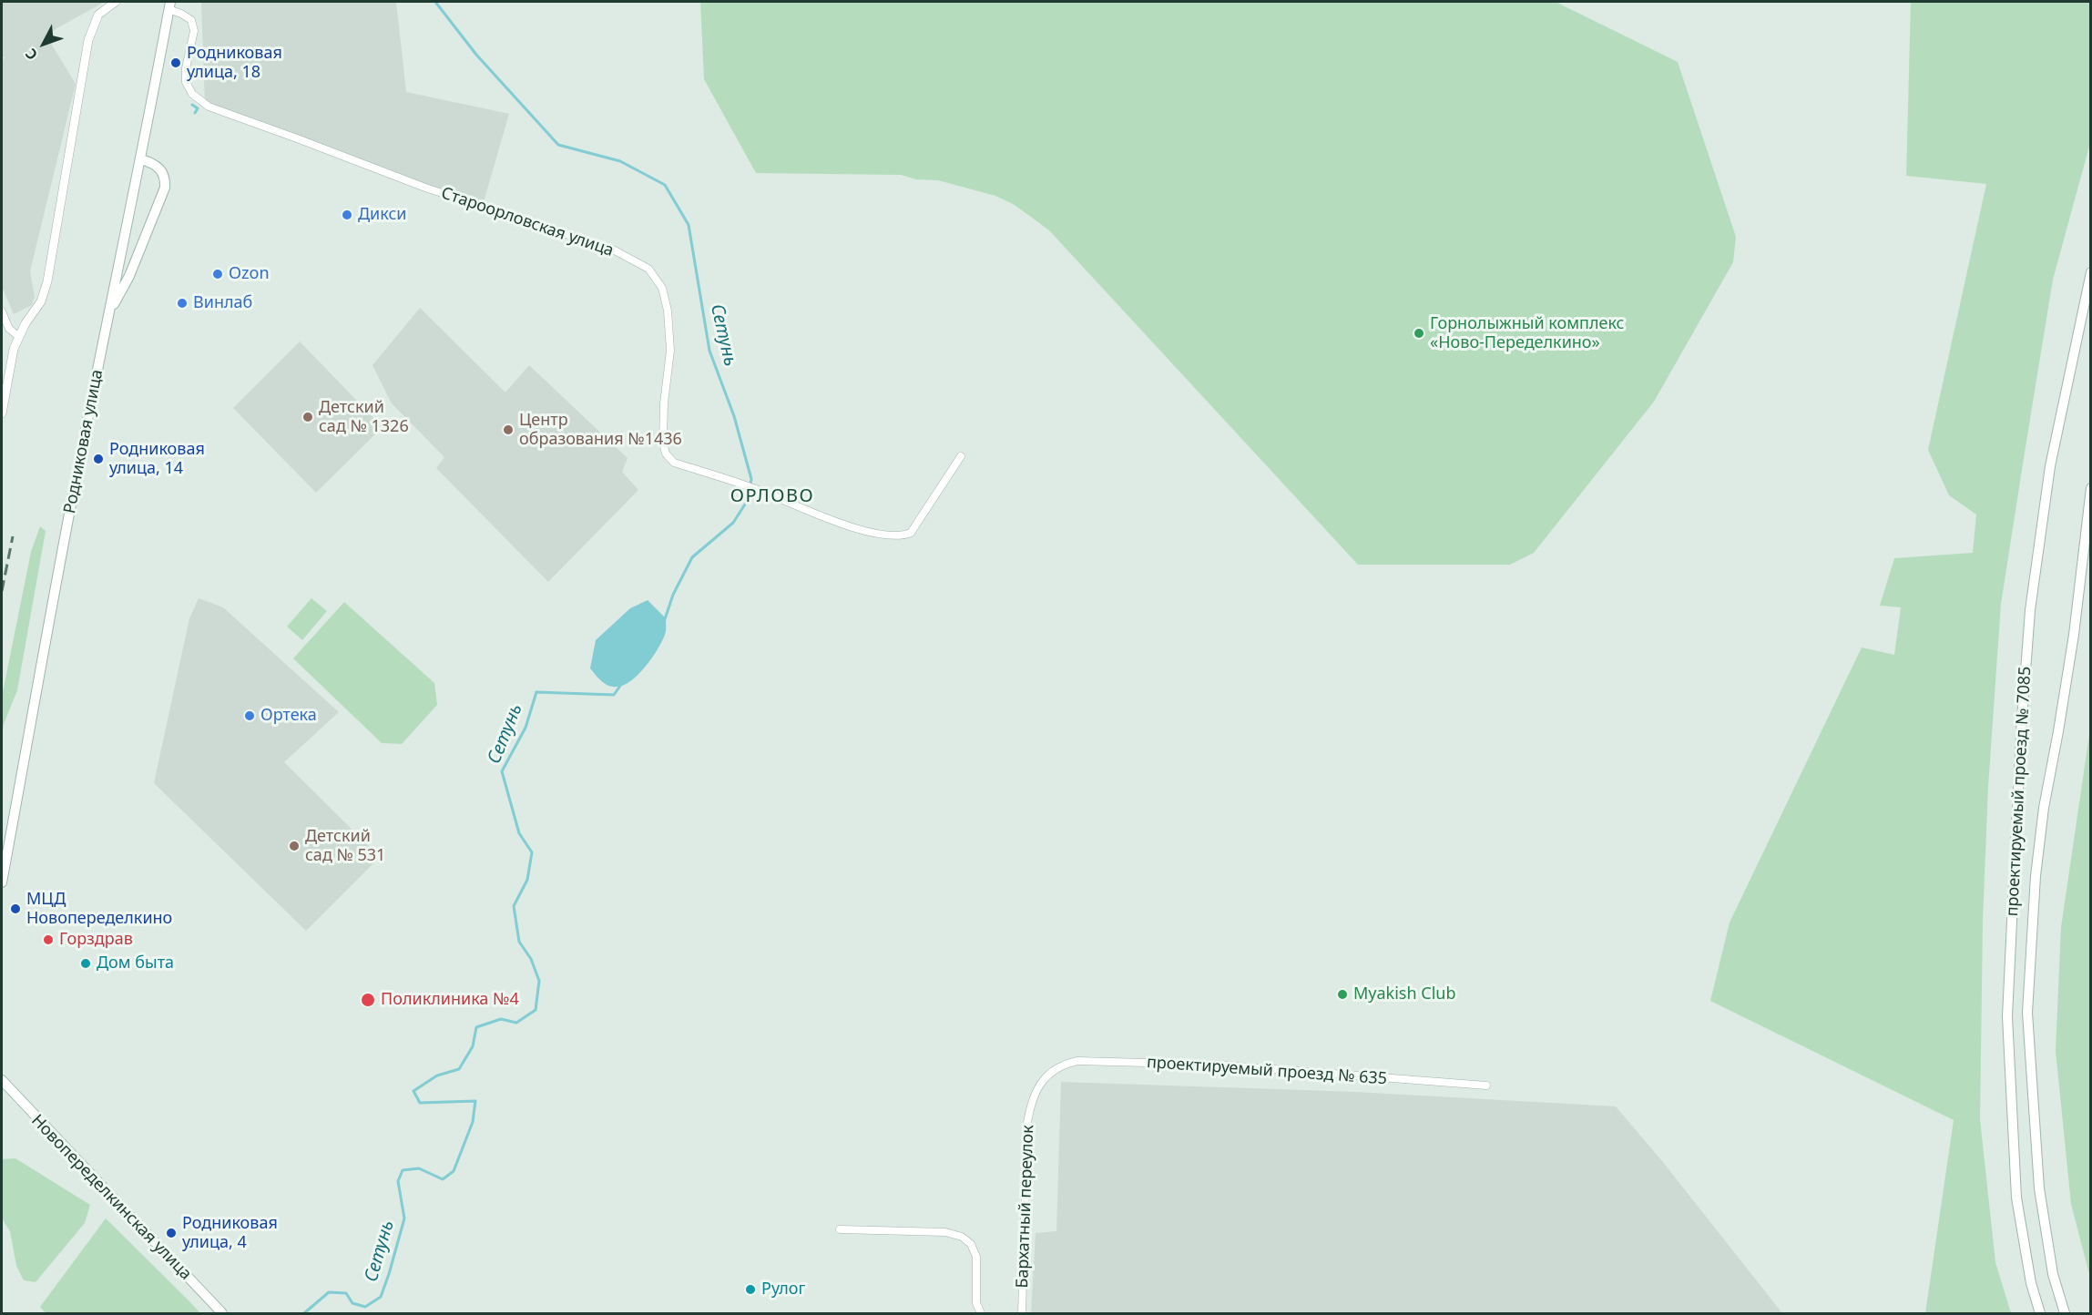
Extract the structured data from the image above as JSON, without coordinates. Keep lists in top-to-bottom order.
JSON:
{
  "streets": {
    "main road": ["Родниковая улица", "проектируемый проезд № 7085", "Новопеределкинская улица"],
    "street": ["Староорловская улица", "проектируемый проезд № 635", "Бархатный переулок"]
  },
  "crossings": [
    ["Староорловская улица", "Родниковая улица"],
    ["проектируемый проезд № 635", "Бархатный переулок"]
  ],
  "districts": ["ОРЛОВО"],
  "water": ["Сетунь"],
  "places": [
    "Родниковая улица, 18",
    "Дикси",
    "Ozon",
    "Винлаб",
    "Горнолыжный комплекс «Ново-Переделкино»",
    "Детский сад № 1326",
    "Центр образования №1436",
    "Родниковая улица, 14",
    "Ортека",
    "Детский сад № 531",
    "МЦД Новопеределкино",
    "Горздрав",
    "Дом быта",
    "Myakish Club",
    "Поликлиника №4",
    "Родниковая улица, 4",
    "Рулог"
  ],
  "north": "bottom left"
}
